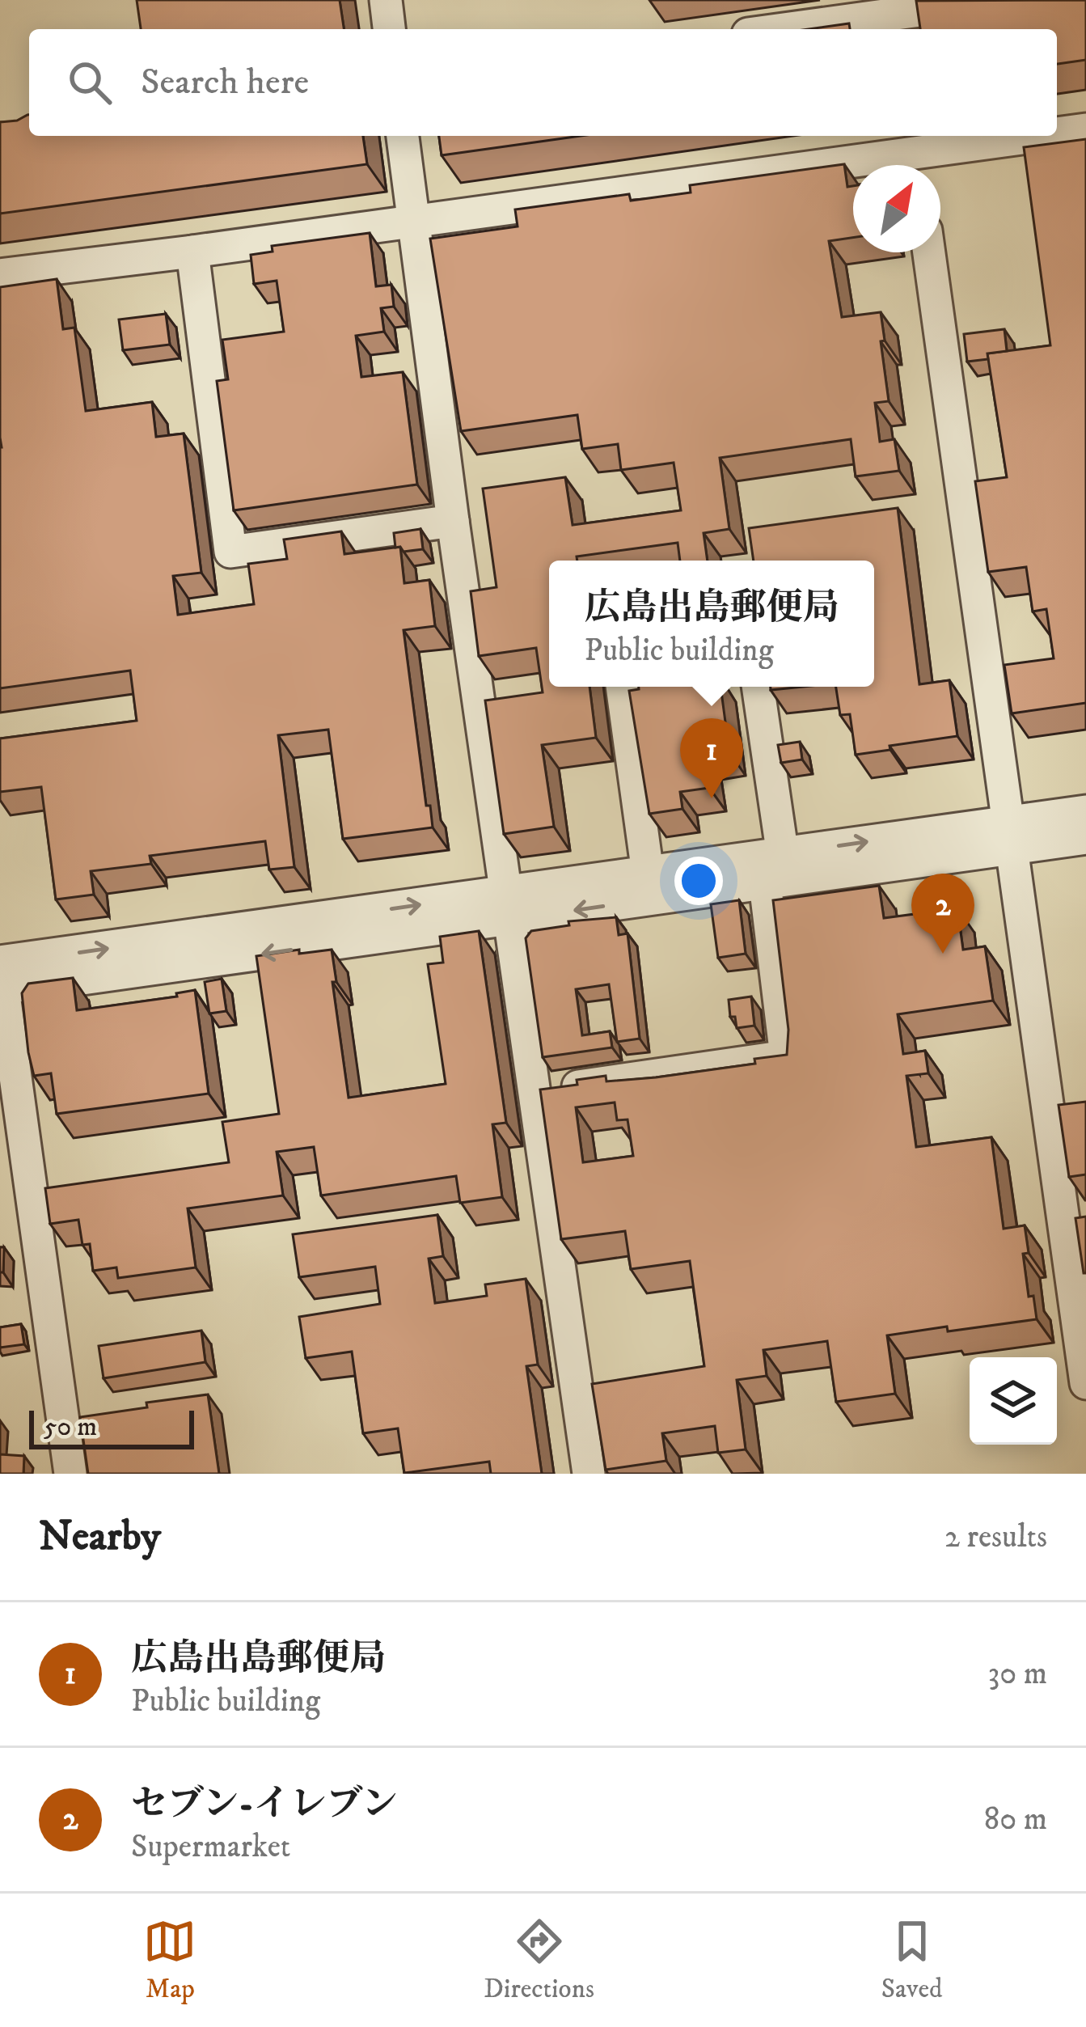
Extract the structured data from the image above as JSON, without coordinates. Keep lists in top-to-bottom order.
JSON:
{
  "scale_bar": "50 m",
  "north": "top right",
  "page": {
    "search": "Search here",
    "popup": ["広島出島郵便局", "Public building"],
    "pins": ["1", "2"],
    "scale": "50 m",
    "heading": ["Nearby", "2 results"],
    "list": [
      {
        "mark": "1",
        "name": "広島出島郵便局",
        "note": "Public building",
        "value": "30 m"
      },
      {
        "mark": "2",
        "name": "セブン-イレブン",
        "note": "Supermarket",
        "value": "80 m"
      }
    ],
    "nav": ["Map", "Directions", "Saved"]
  }
}
